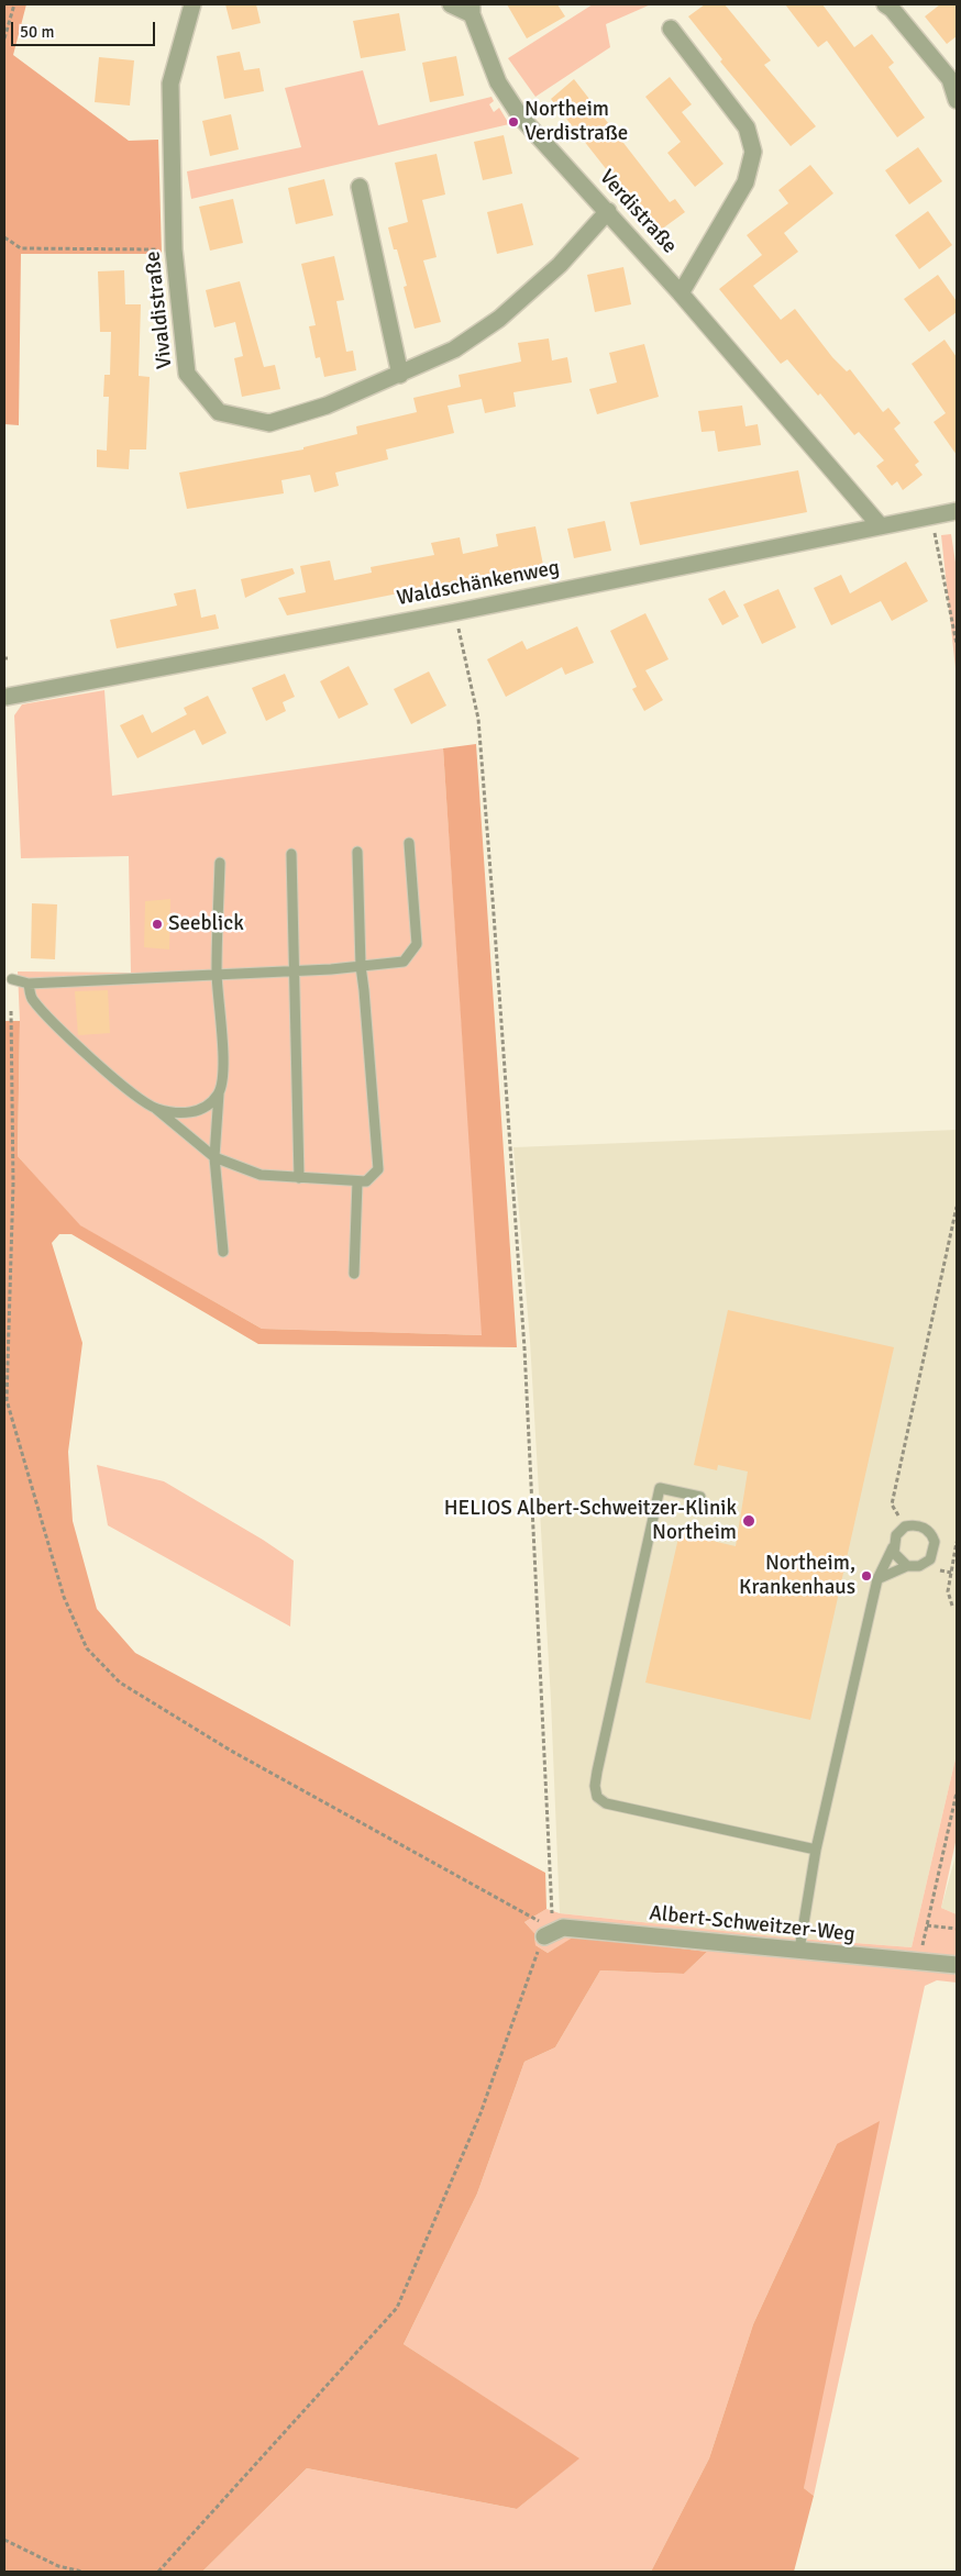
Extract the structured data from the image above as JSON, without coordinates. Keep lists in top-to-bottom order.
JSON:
{
  "streets": {
    "street": [
      "Verdistraße",
      "Vivaldistraße",
      "Waldschänkenweg",
      "Albert-Schweitzer-Weg"
    ]
  },
  "crossings": [
    ["Verdistraße", "Vivaldistraße"],
    ["Verdistraße", "Waldschänkenweg"]
  ],
  "places": [
    "Northeim Verdistraße",
    "Seeblick",
    "HELIOS Albert-Schweitzer-Klinik Northeim",
    "Northeim, Krankenhaus"
  ],
  "scale_bar": "50 m"
}
